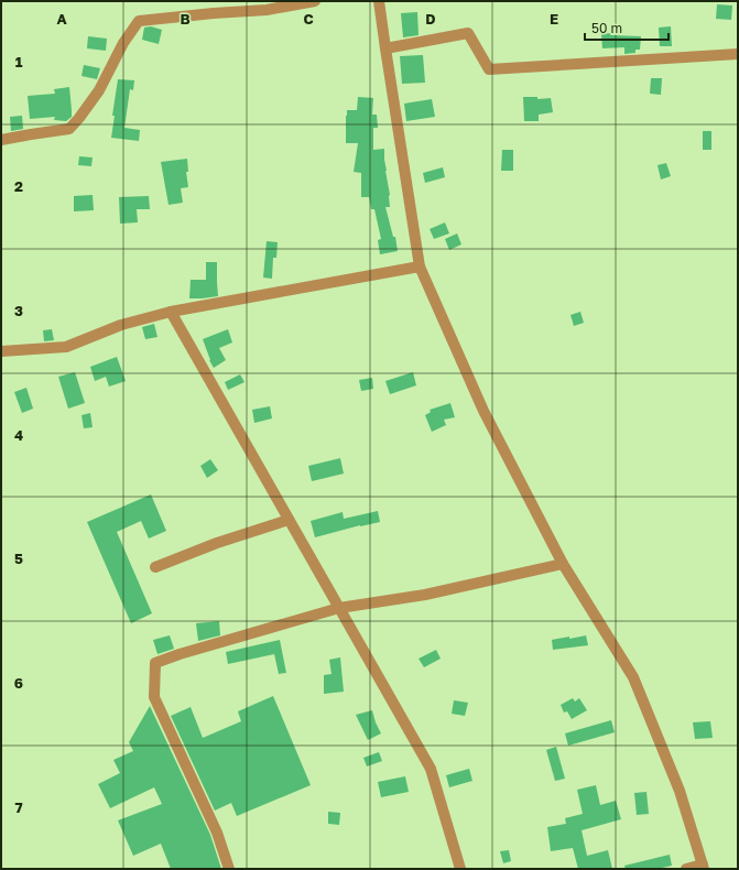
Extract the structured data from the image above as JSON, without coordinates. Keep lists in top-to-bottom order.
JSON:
{
  "scale_bar": "50 m",
  "grid": {
    "columns": [
      "A",
      "B",
      "C",
      "D",
      "E"
    ],
    "rows": [
      "1",
      "2",
      "3",
      "4",
      "5",
      "6",
      "7"
    ]
  }
}
